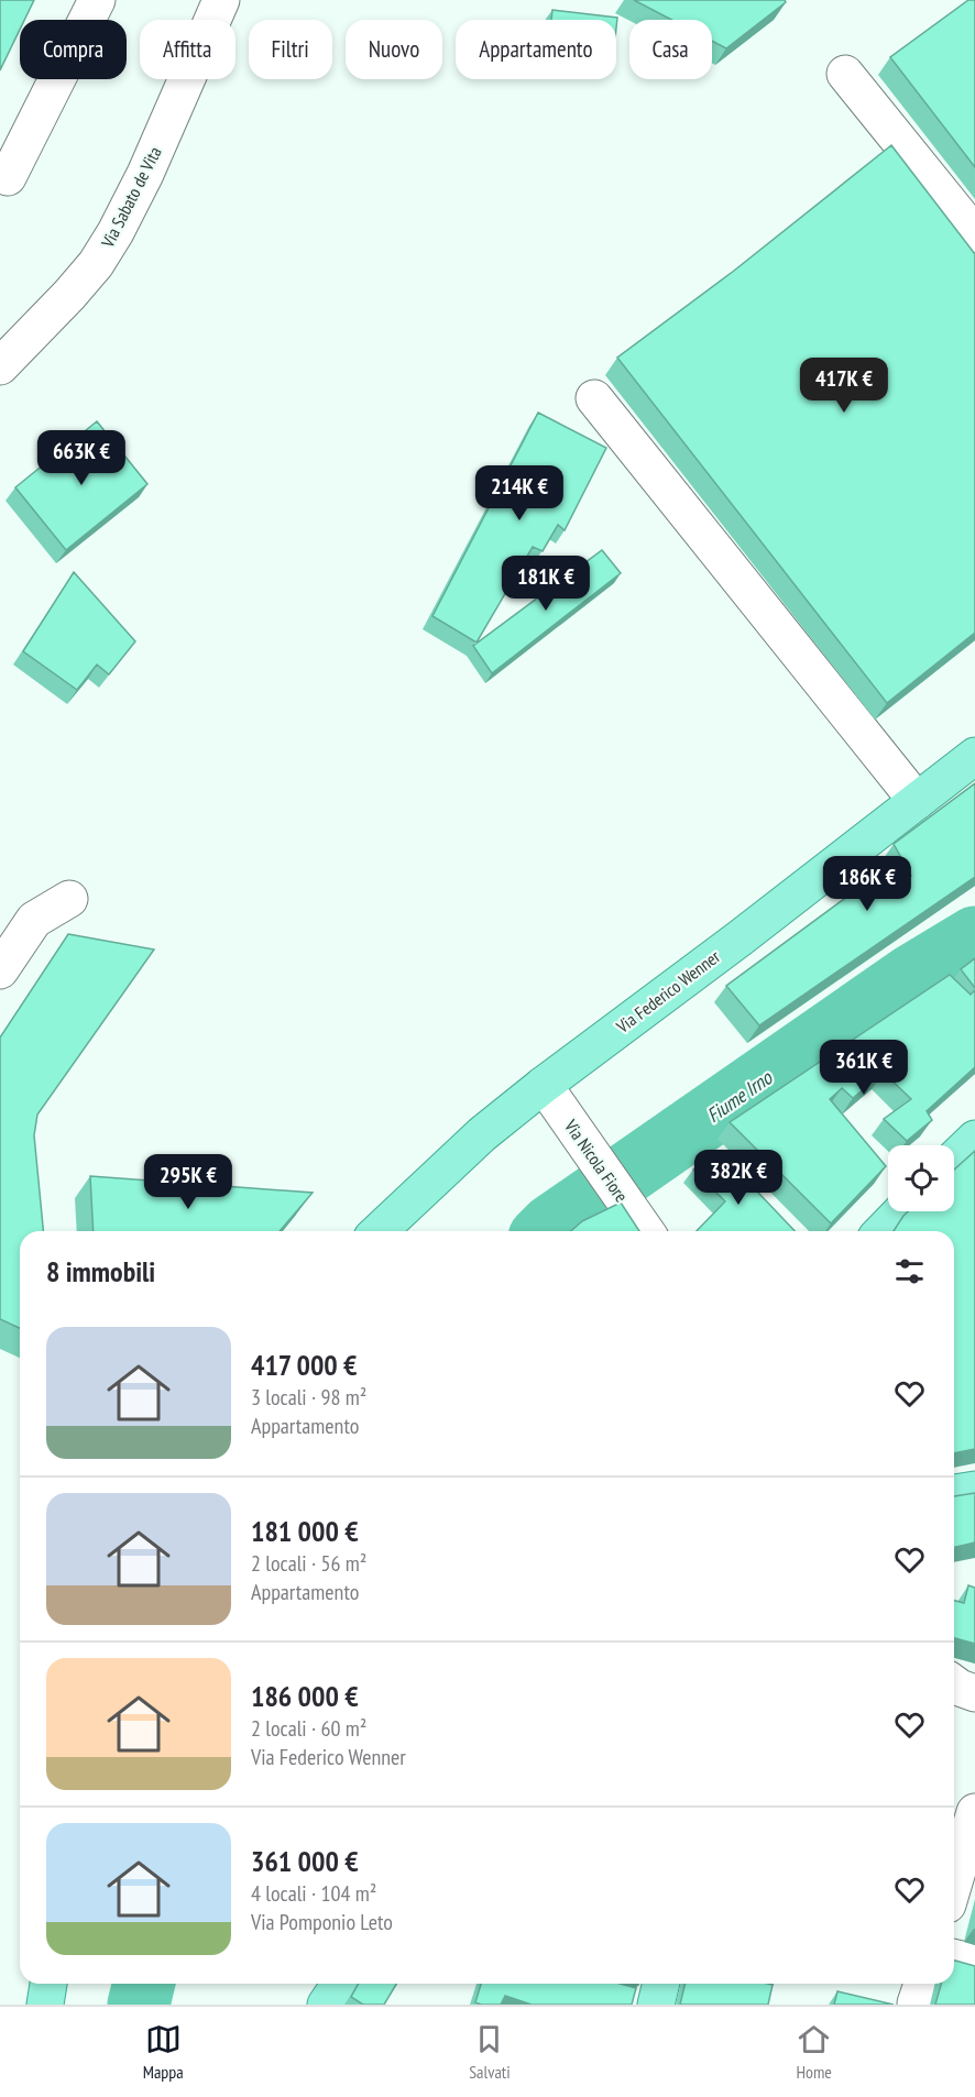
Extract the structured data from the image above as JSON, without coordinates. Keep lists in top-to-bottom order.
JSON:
{
  "streets": {
    "main road": ["Via Federico Wenner"],
    "street": ["Via Sabato de Vita", "Via Nicola Fiore"]
  },
  "crossings": [
    ["Via Federico Wenner", "Via Nicola Fiore"]
  ],
  "water": ["Fiume Irno"],
  "page": {
    "chip": [
      "Compra",
      "Affitta",
      "Filtri",
      "Nuovo",
      "Appartamento",
      "Casa"
    ],
    "price": [
      "417K €",
      "663K €",
      "214K €",
      "181K €",
      "186K €",
      "361K €",
      "382K €",
      "295K €"
    ],
    "heading": "8 immobili",
    "list": [
      {
        "name": "417 000 €",
        "note": "3 locali · 98 m² · Appartamento"
      },
      {
        "name": "181 000 €",
        "note": "2 locali · 56 m² · Appartamento"
      },
      {
        "name": "186 000 €",
        "note": "2 locali · 60 m² · Via Federico Wenner"
      },
      {
        "name": "361 000 €",
        "note": "4 locali · 104 m² · Via Pomponio Leto"
      }
    ],
    "tabs": ["Mappa", "Salvati", "Home"]
  }
}
